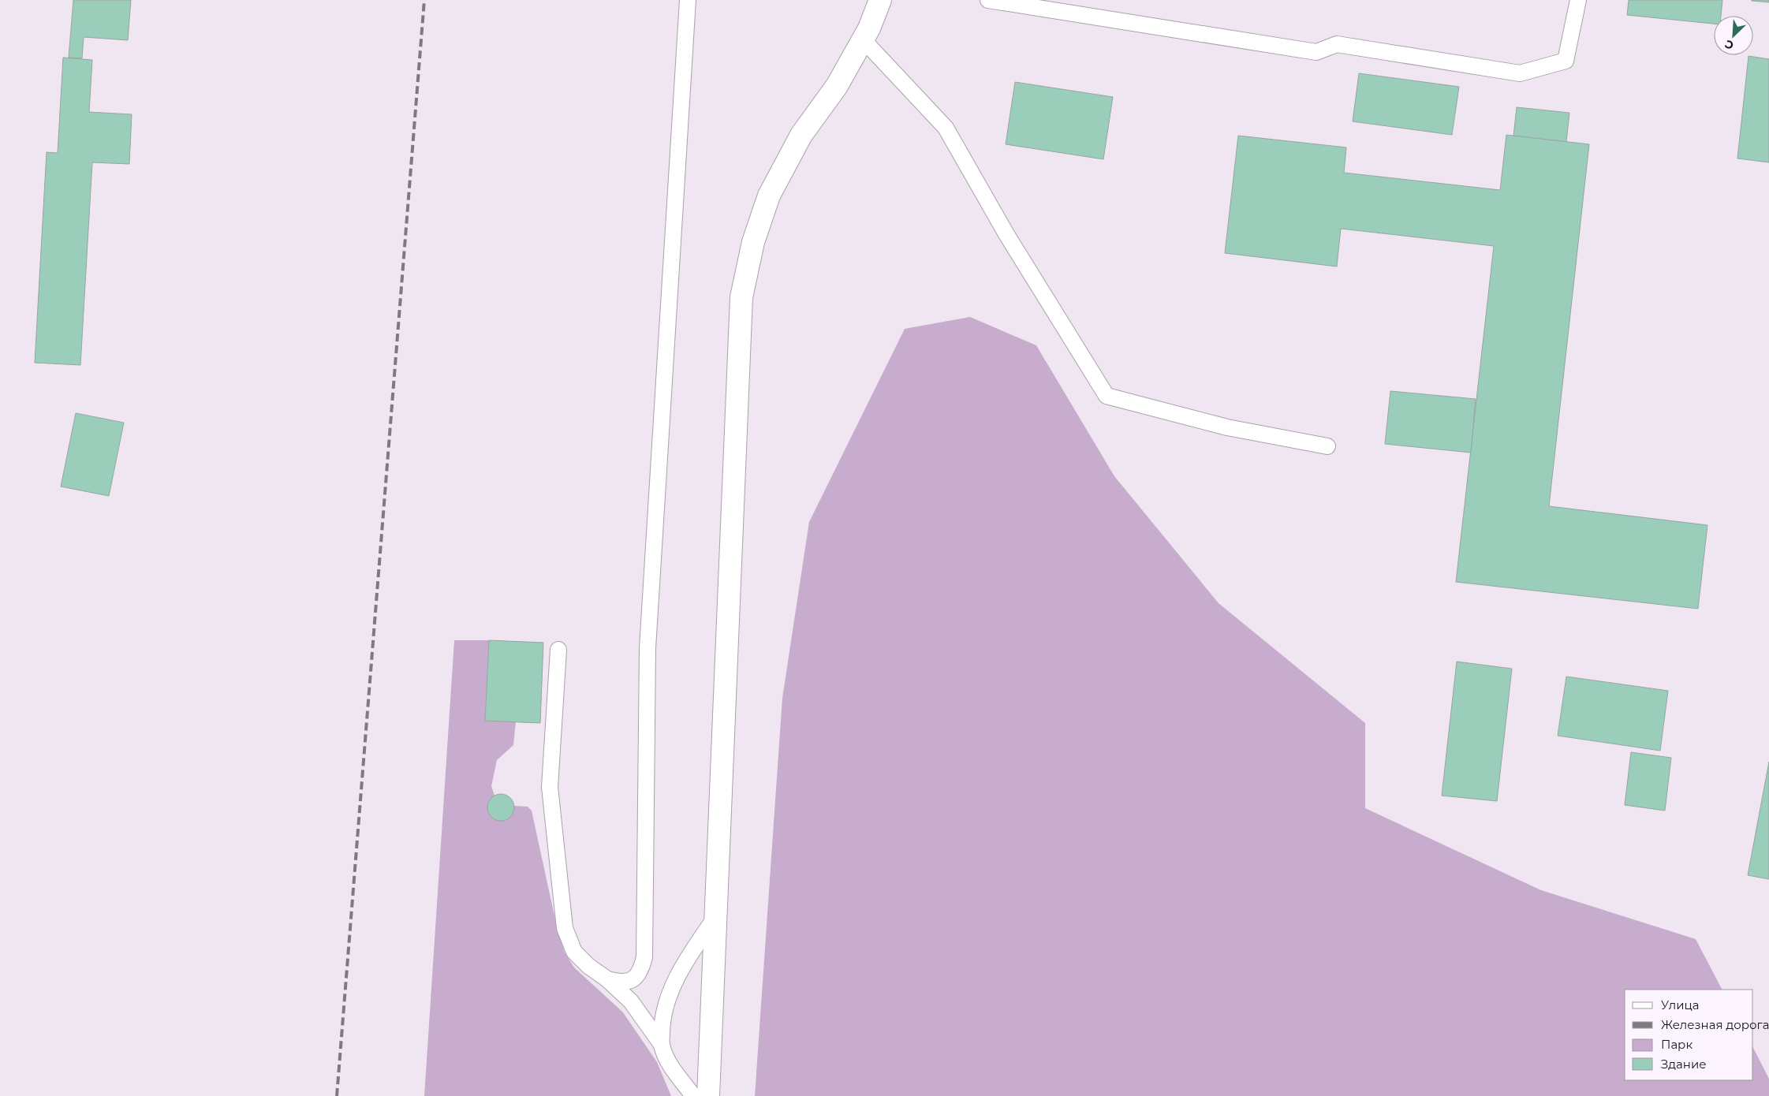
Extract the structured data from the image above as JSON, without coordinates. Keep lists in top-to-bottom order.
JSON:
{
  "legend": [
    "Улица",
    "Железная дорога",
    "Парк",
    "Здание"
  ],
  "north": "bottom left"
}
